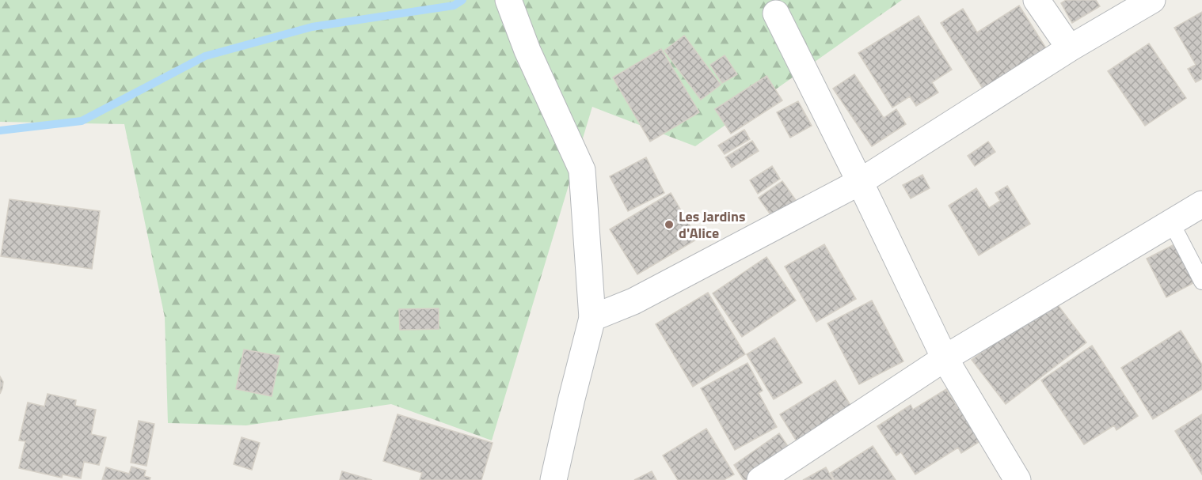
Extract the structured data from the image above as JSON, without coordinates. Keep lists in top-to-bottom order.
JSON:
{
  "places": ["Les Jardins d'Alice"]
}
